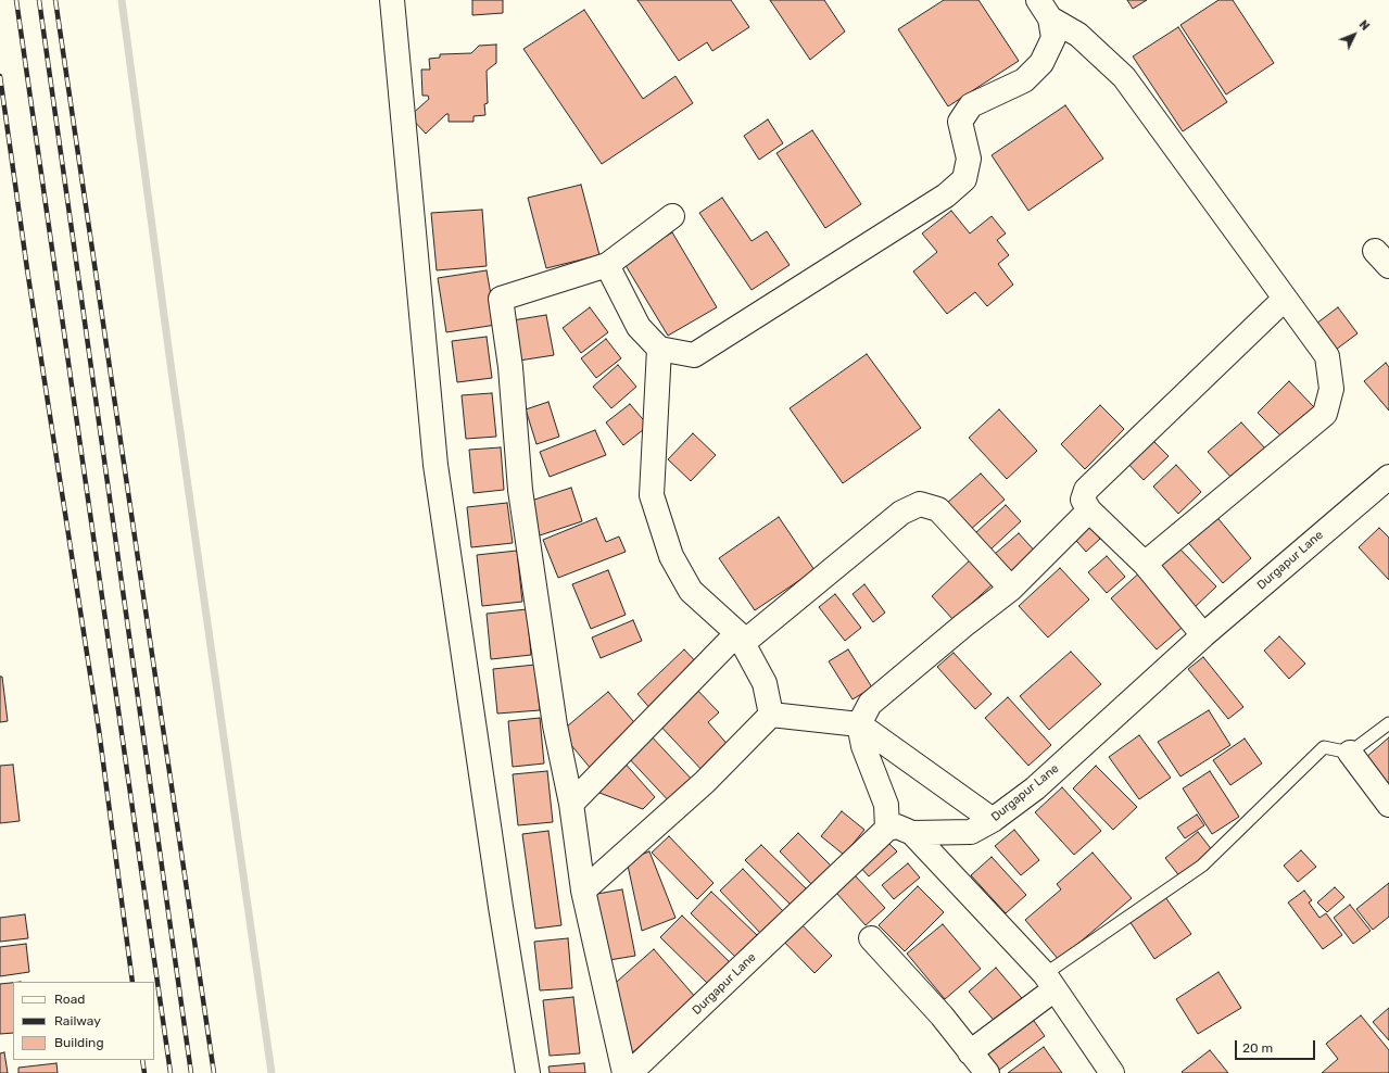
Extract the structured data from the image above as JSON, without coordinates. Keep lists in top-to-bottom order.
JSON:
{
  "streets": {
    "street": ["Durgapur Lane"]
  },
  "legend": ["Road", "Railway", "Building"],
  "scale_bar": "20 m",
  "north": "top right"
}
